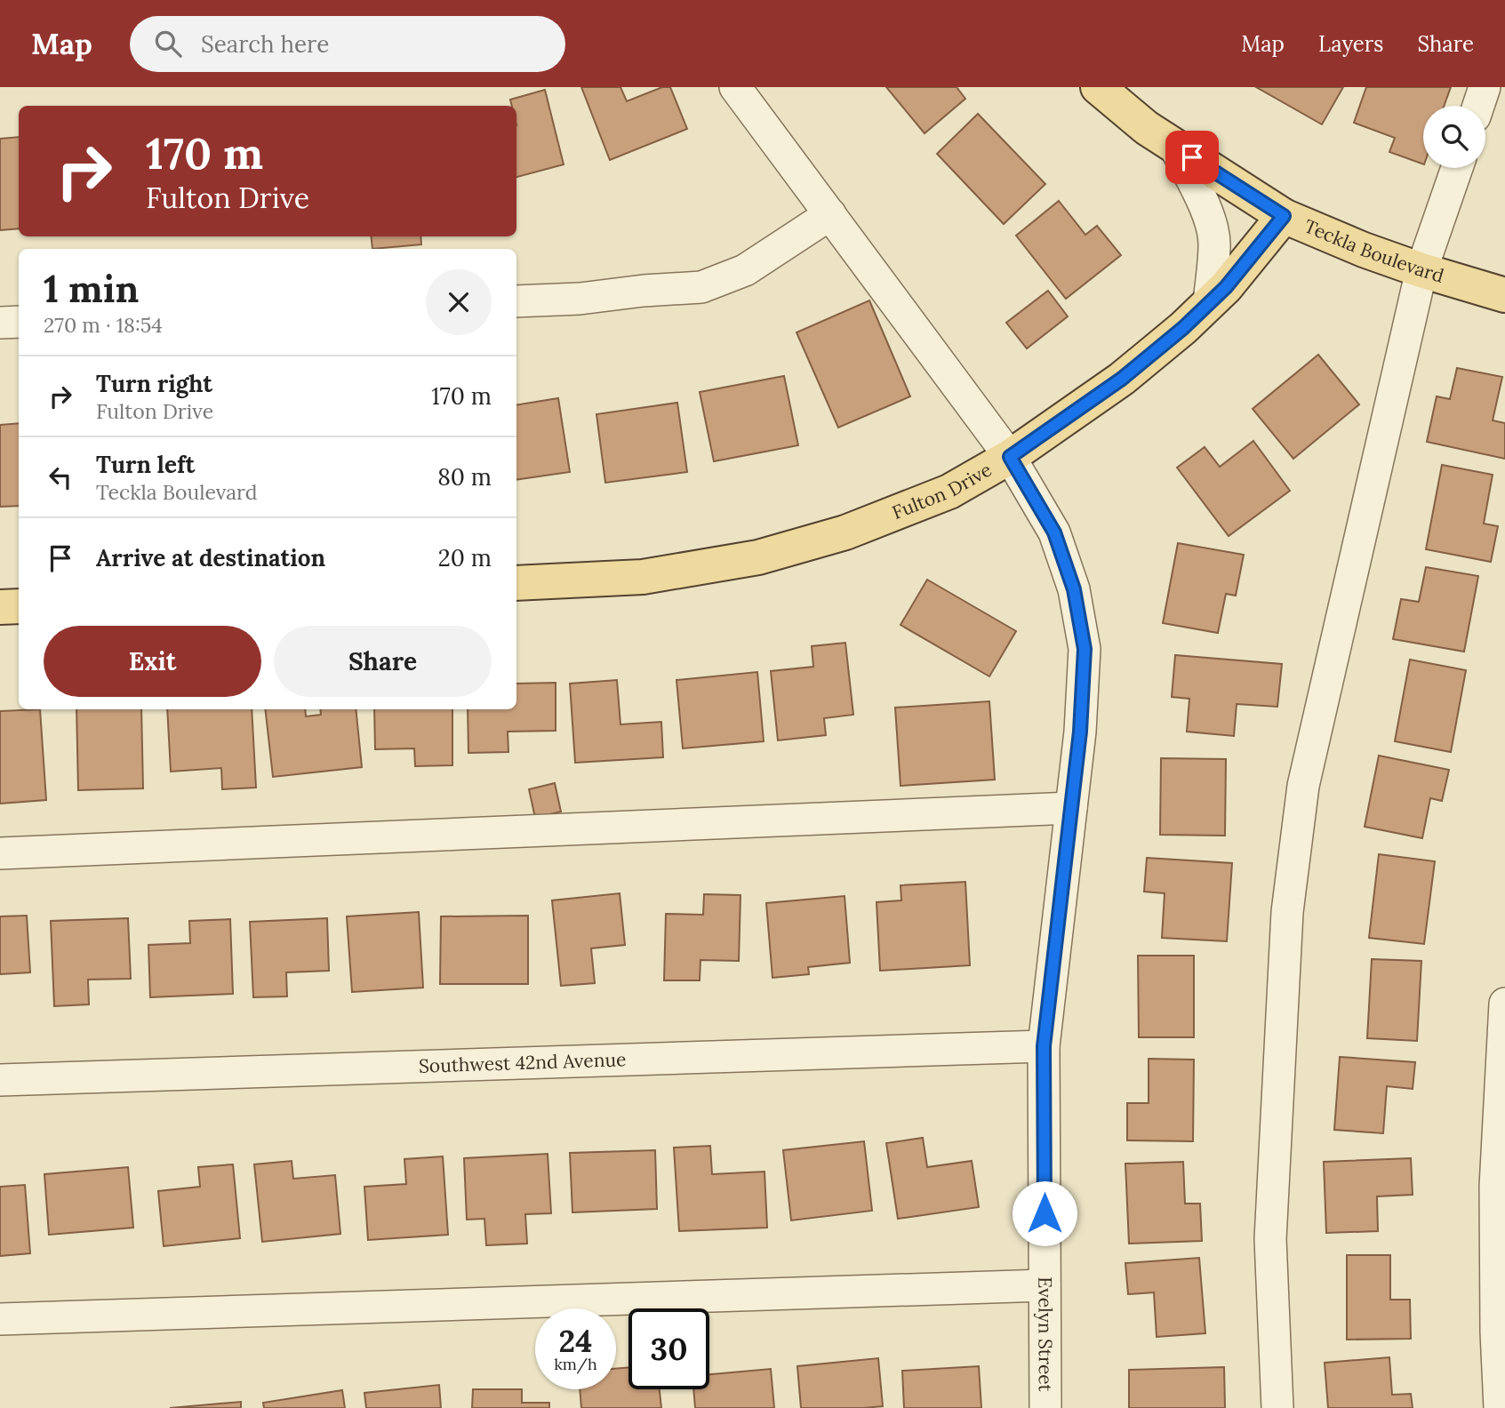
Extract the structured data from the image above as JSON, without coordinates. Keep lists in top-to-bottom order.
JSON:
{
  "streets": {
    "main road": ["Teckla Boulevard", "Fulton Drive"],
    "street": ["Southwest 42nd Avenue", "Evelyn Street"]
  },
  "crossings": [
    ["Teckla Boulevard", "Fulton Drive"],
    ["Fulton Drive", "Evelyn Street"],
    ["Southwest 42nd Avenue", "Evelyn Street"]
  ],
  "page": {
    "header": "Map",
    "search": "Search here",
    "nav": ["Map", "Layers", "Share"],
    "turn": ["170 m", "Fulton Drive"],
    "heading": ["1 min", "270 m · 18:54"],
    "list": [
      {
        "name": "Turn right",
        "note": "Fulton Drive",
        "value": "170 m"
      },
      {
        "name": "Turn left",
        "note": "Teckla Boulevard",
        "value": "80 m"
      },
      {
        "name": "Arrive at destination",
        "value": "20 m"
      }
    ],
    "buttons": ["Exit", "Share"],
    "speed": "24 km/h",
    "limit": "30"
  }
}
